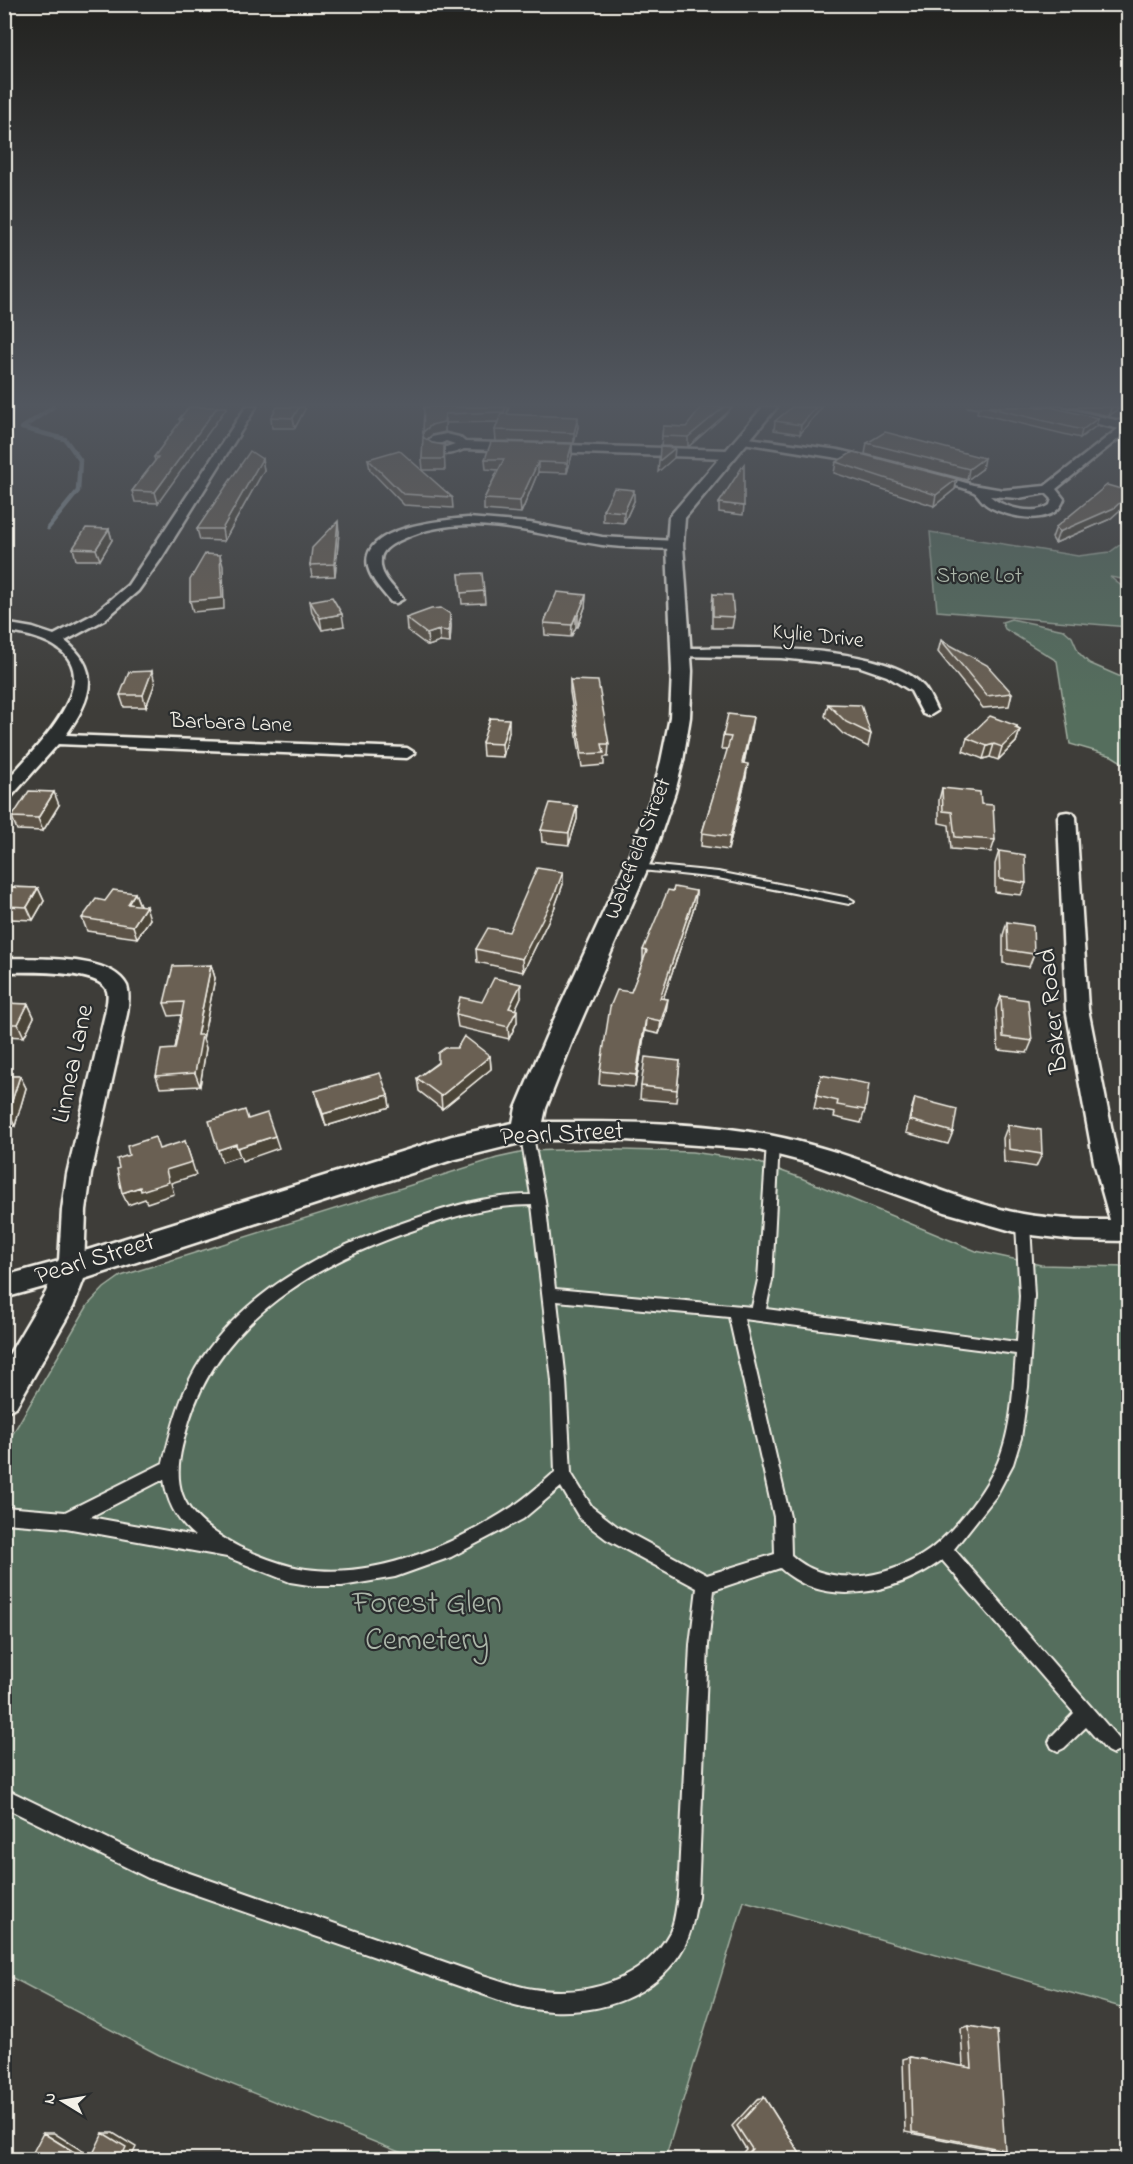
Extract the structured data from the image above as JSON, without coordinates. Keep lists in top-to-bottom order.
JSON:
{
  "streets": {
    "street": [
      "Kylie Drive",
      "Barbara Lane",
      "Wakefield Street",
      "Baker Road",
      "Linnea Lane",
      "Pearl Street"
    ]
  },
  "crossings": [
    ["Kylie Drive", "Wakefield Street"],
    ["Wakefield Street", "Pearl Street"],
    ["Baker Road", "Pearl Street"],
    ["Linnea Lane", "Pearl Street"]
  ],
  "parks": ["Stone Lot", "Forest Glen Cemetery"],
  "north": "left"
}
